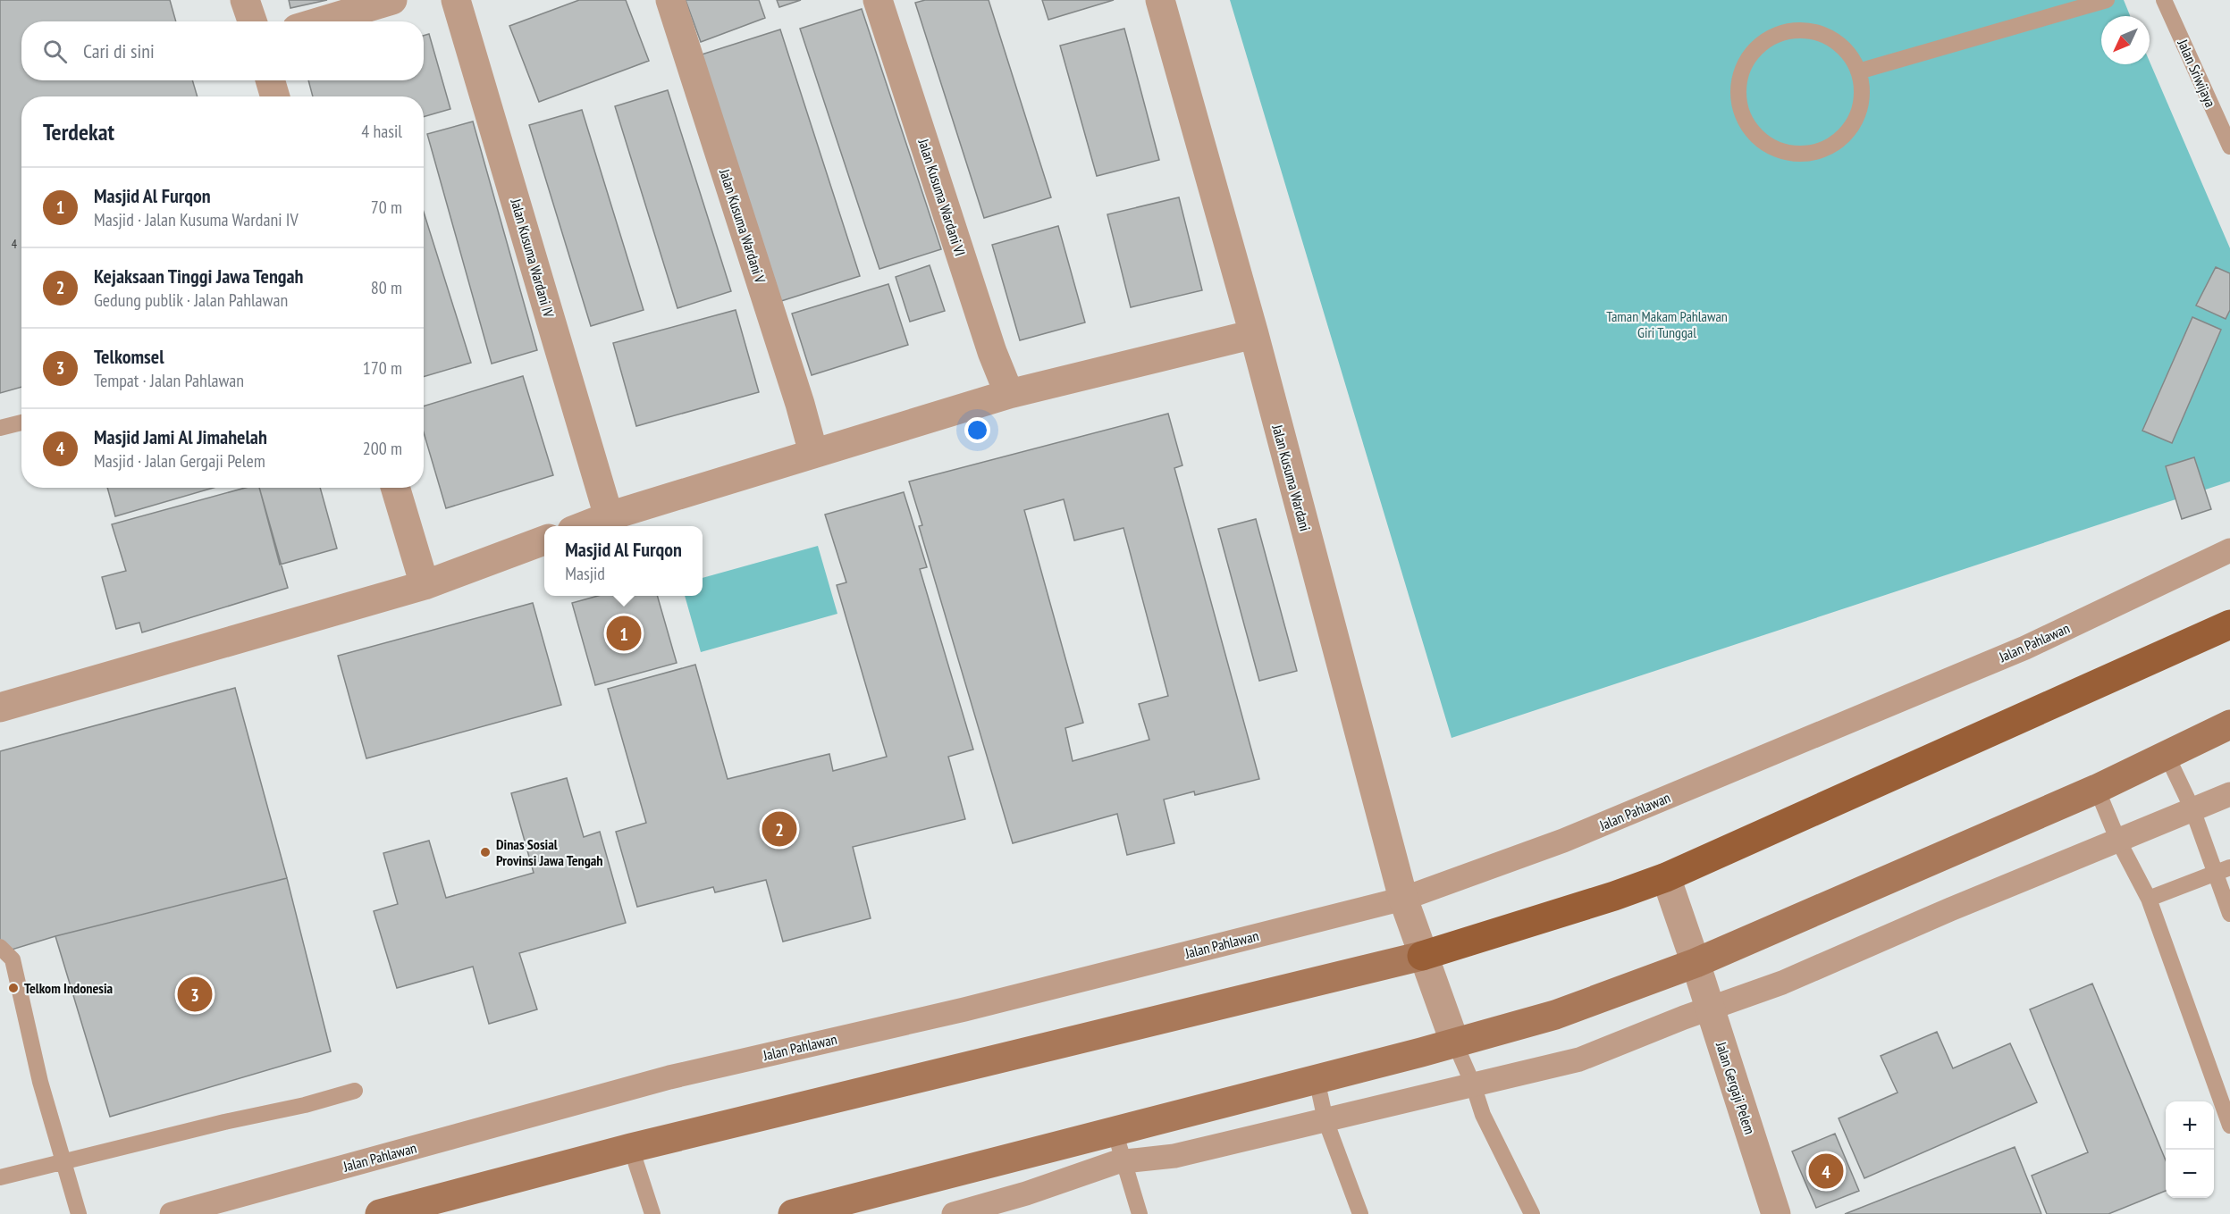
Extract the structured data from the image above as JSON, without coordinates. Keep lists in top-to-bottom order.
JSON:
{
  "streets": {
    "street": [
      "Jalan Kusuma Wardani VI",
      "Jalan Kusuma Wardani V",
      "Jalan Kusuma Wardani IV",
      "Jalan Kusuma Wardani",
      "Jalan Pahlawan",
      "Jalan Gergaji Pelem"
    ],
    "lane": ["Jalan Sriwijaya"]
  },
  "crossings": [
    ["Jalan Kusuma Wardani", "Jalan Pahlawan"]
  ],
  "parks": ["Taman Makam Pahlawan Giri Tunggal"],
  "places": ["Dinas Sosial Provinsi Jawa Tengah", "Telkom Indonesia"],
  "house_numbers": ["4"],
  "north": "bottom left",
  "page": {
    "search": "Cari di sini",
    "heading": ["Terdekat", "4 hasil"],
    "list": [
      {
        "mark": "1",
        "name": "Masjid Al Furqon",
        "note": "Masjid · Jalan Kusuma Wardani IV",
        "value": "70 m"
      },
      {
        "mark": "2",
        "name": "Kejaksaan Tinggi Jawa Tengah",
        "note": "Gedung publik · Jalan Pahlawan",
        "value": "80 m"
      },
      {
        "mark": "3",
        "name": "Telkomsel",
        "note": "Tempat · Jalan Pahlawan",
        "value": "170 m"
      },
      {
        "mark": "4",
        "name": "Masjid Jami Al Jimahelah",
        "note": "Masjid · Jalan Gergaji Pelem",
        "value": "200 m"
      }
    ],
    "popup": ["Masjid Al Furqon", "Masjid"],
    "pins": [
      "1",
      "2",
      "3",
      "4"
    ],
    "map_buttons": ["+", "−"]
  }
}
